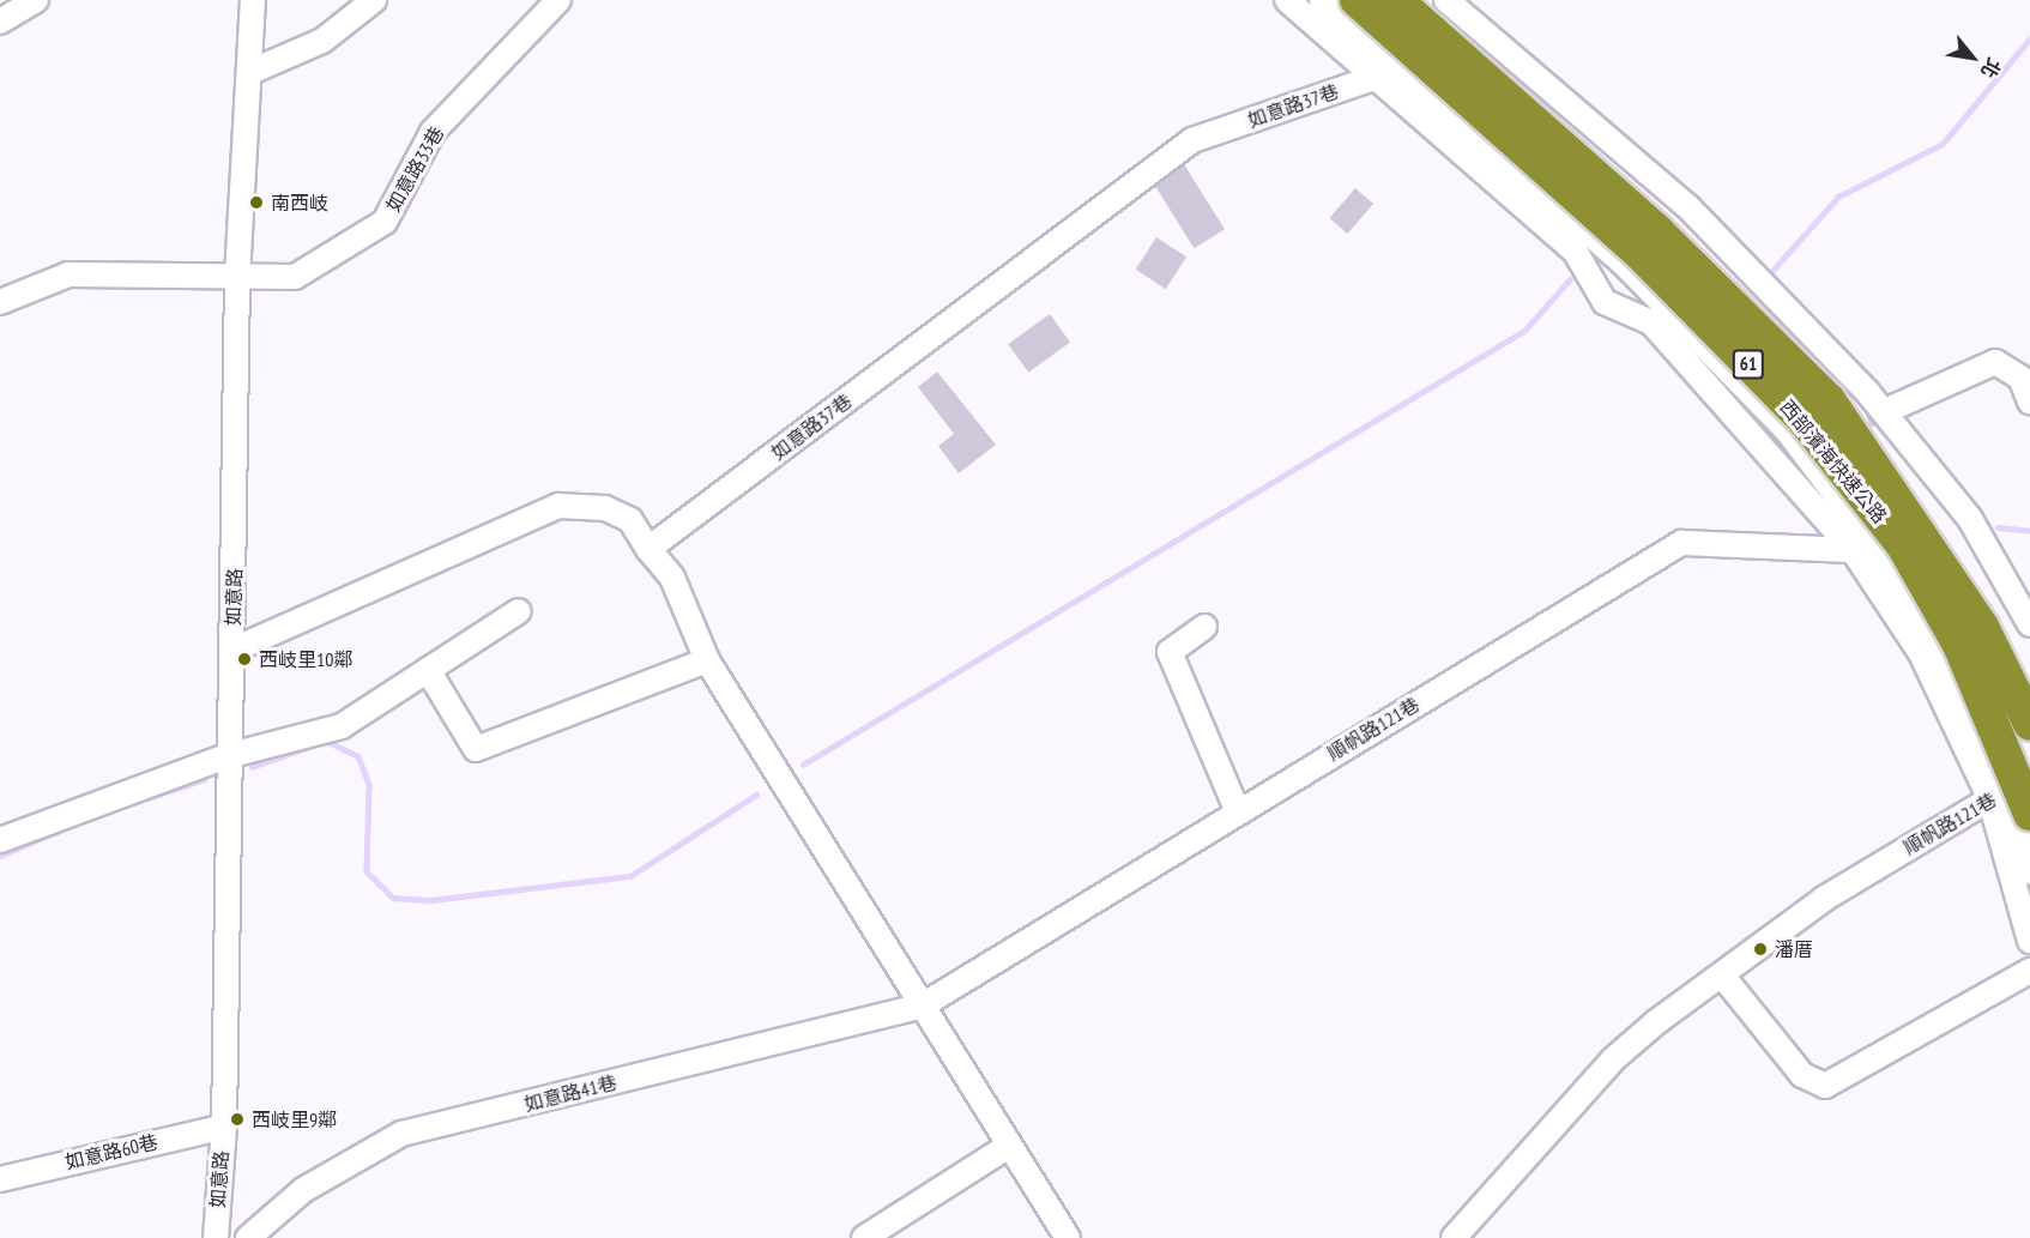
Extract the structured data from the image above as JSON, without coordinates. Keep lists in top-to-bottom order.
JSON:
{
  "streets": {
    "highway": ["61", "西部濱海快速公路"],
    "street": [
      "如意路37巷",
      "如意路33巷",
      "如意路",
      "順帆路121巷",
      "如意路41巷",
      "如意路60巷"
    ]
  },
  "crossings": [
    ["如意路33巷", "如意路"],
    ["如意路", "如意路60巷"],
    ["順帆路121巷", "如意路41巷"]
  ],
  "places": [
    "南西岐",
    "西岐里10鄰",
    "潘厝",
    "西岐里9鄰"
  ],
  "north": "bottom right"
}
